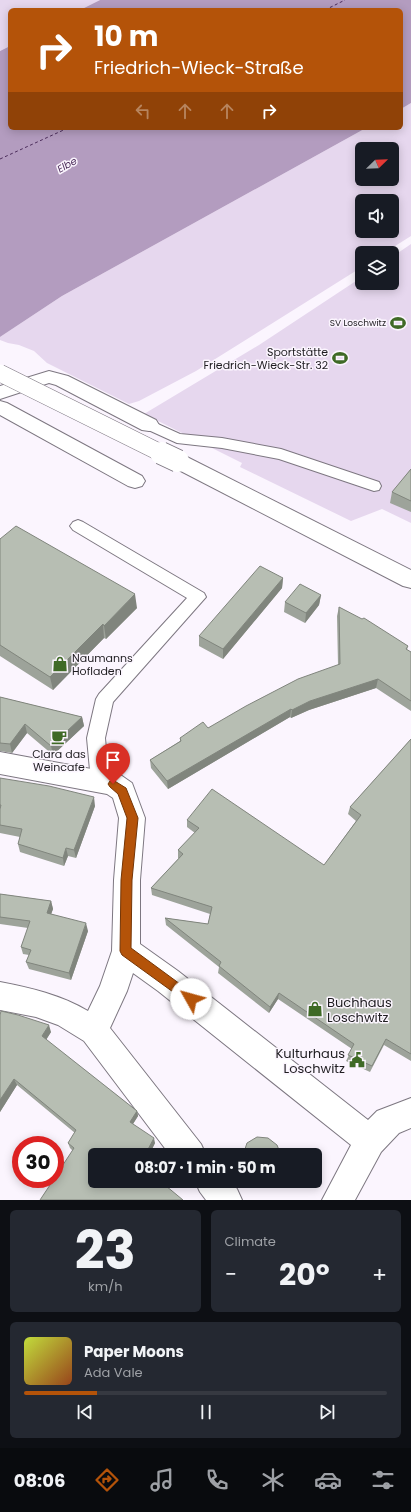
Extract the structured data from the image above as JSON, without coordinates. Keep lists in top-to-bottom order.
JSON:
{
  "water": ["Elbe"],
  "places": {
    "sports": ["SV Loschwitz", "Sportstätte Friedrich-Wieck-Str. 32"],
    "shop": ["Naumanns Hofladen", "Buchhaus Loschwitz"],
    "cafe": ["Clara das Weincafe"],
    "public building": ["Kulturhaus Loschwitz"]
  },
  "north": "top right",
  "page": {
    "turn": ["10 m", "Friedrich-Wieck-Straße"],
    "limit": "30",
    "trip": "08:07 · 1 min · 50 m",
    "tile": [
      ["23", "km/h"],
      "Climate"
    ],
    "heat": ["−", "20°", "+"],
    "song": ["Paper Moons", "Ada Vale"],
    "tabs": "08:06"
  }
}
